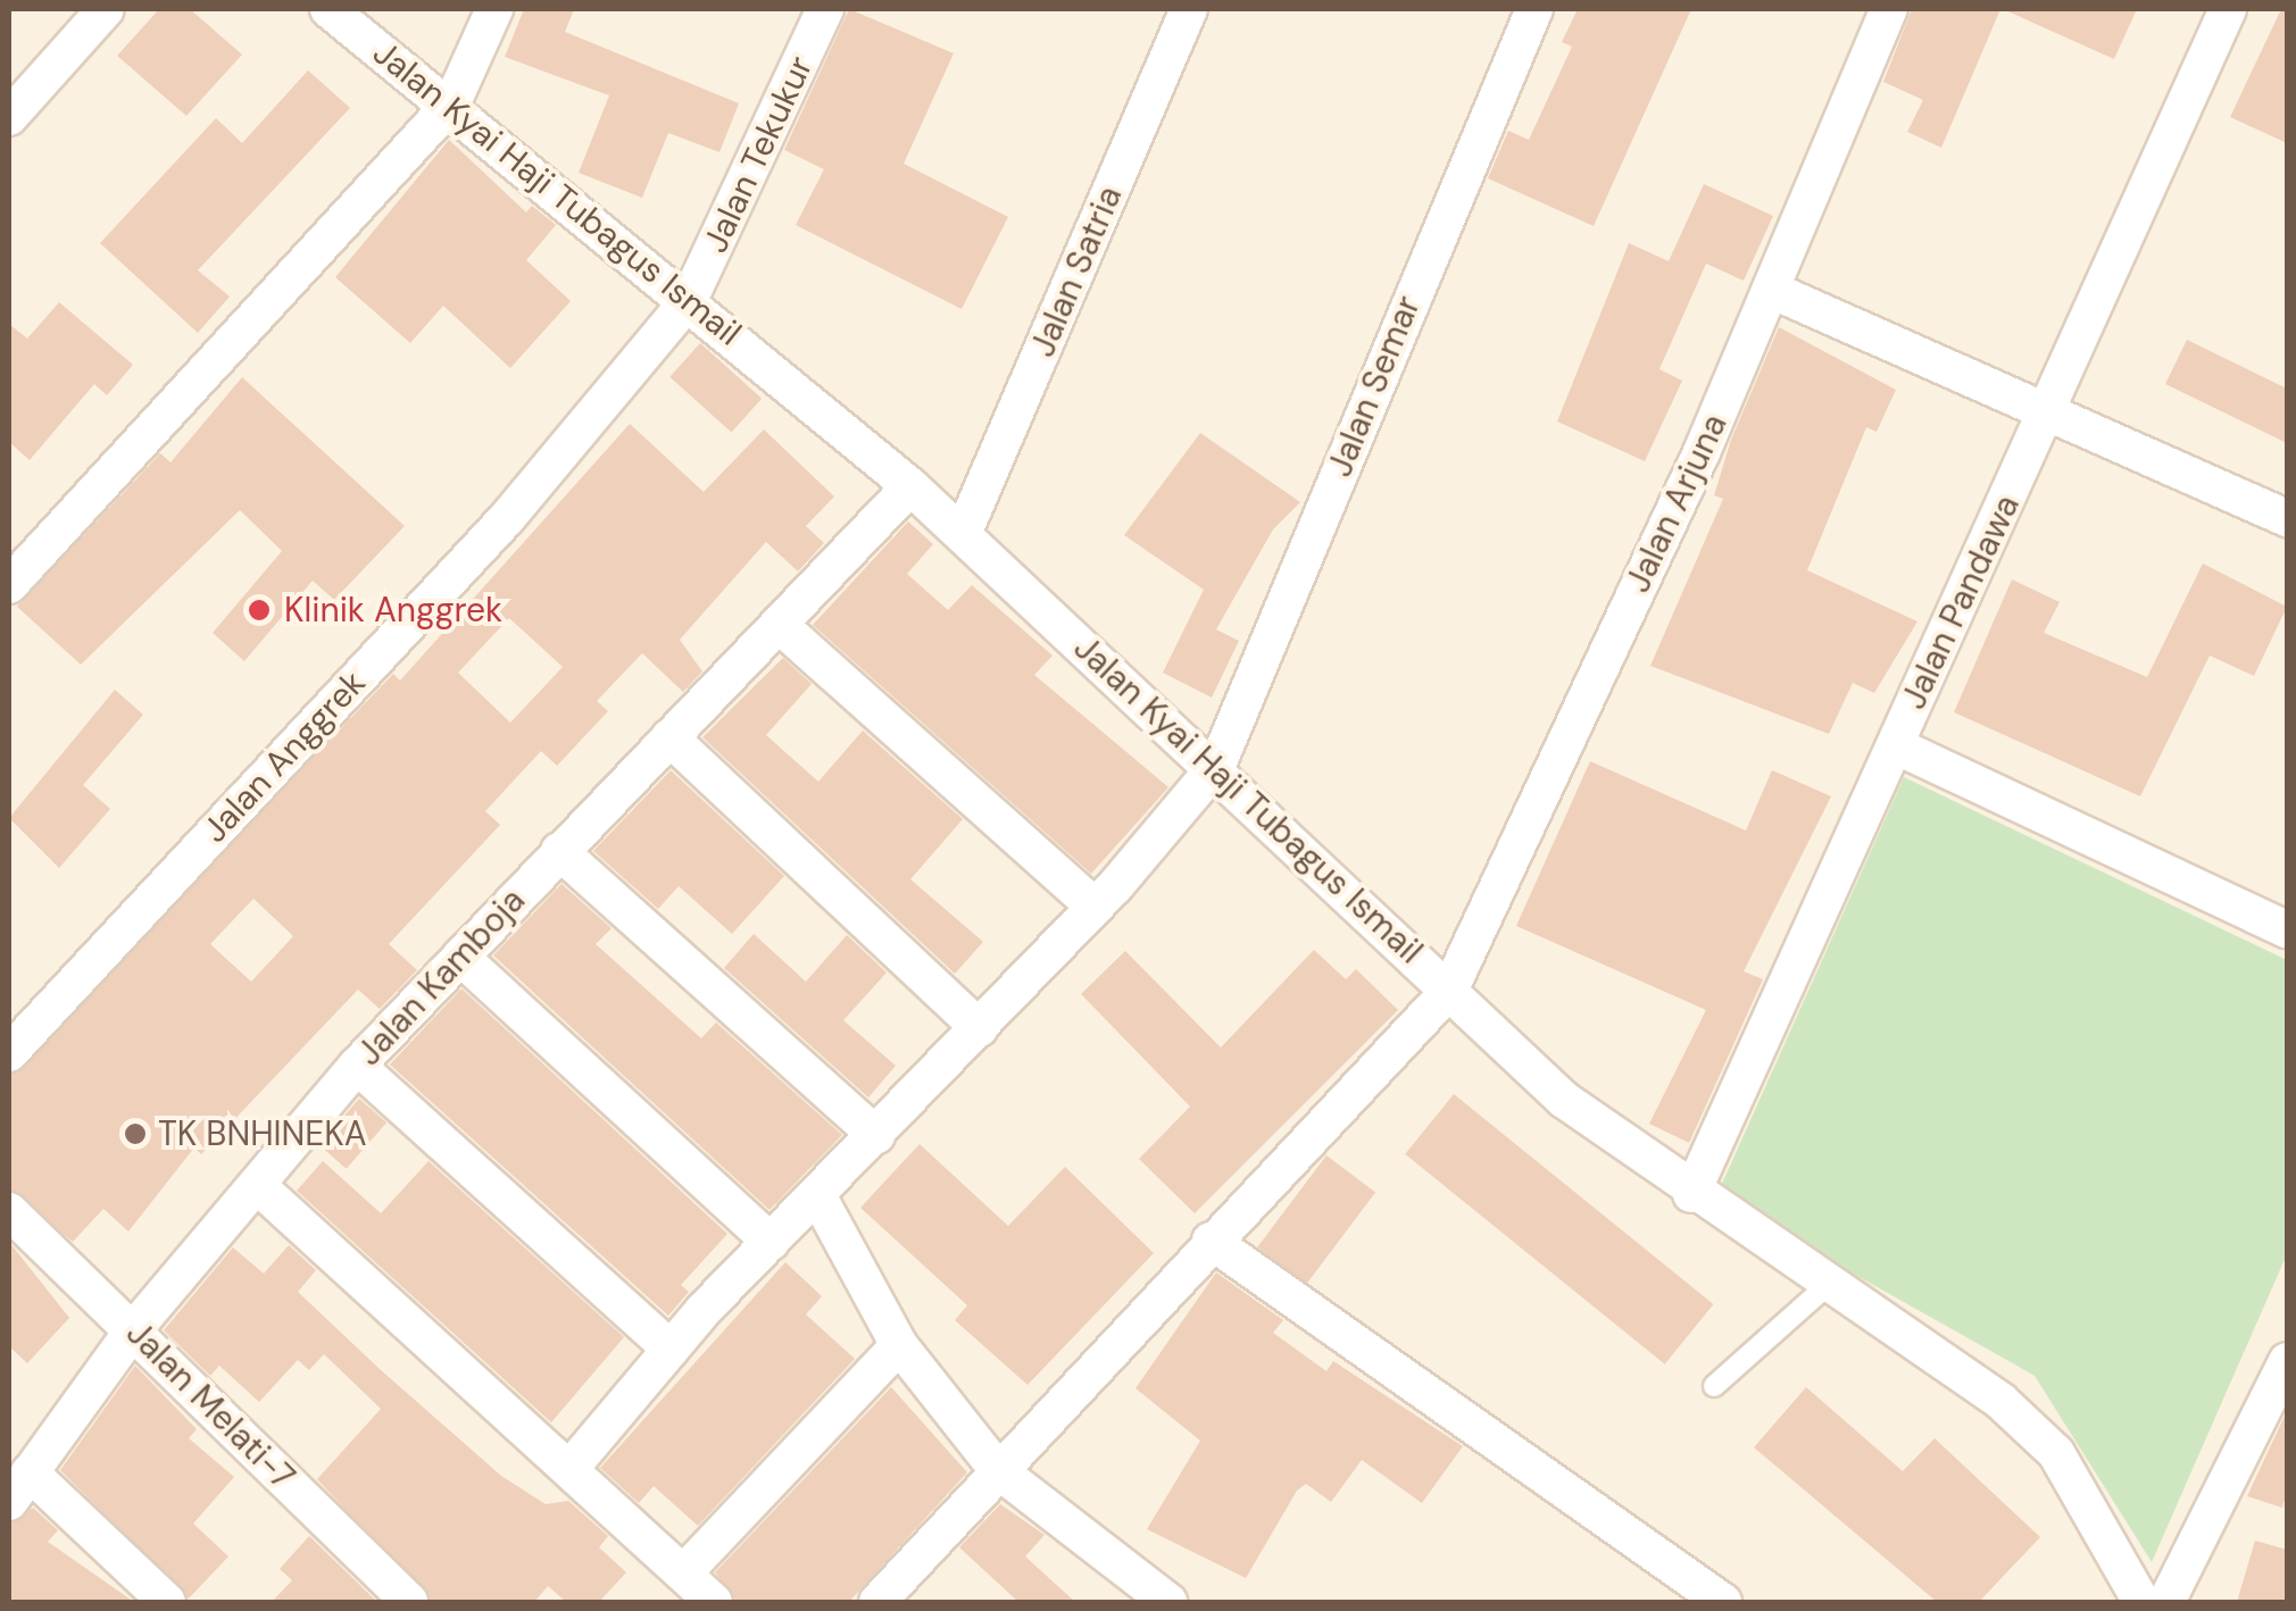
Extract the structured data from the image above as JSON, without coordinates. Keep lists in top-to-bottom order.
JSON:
{
  "streets": {
    "street": [
      "Jalan Tekukur",
      "Jalan Kyai Haji Tubagus Ismail",
      "Jalan Satria",
      "Jalan Semar",
      "Jalan Arjuna",
      "Jalan Pandawa",
      "Jalan Anggrek",
      "Jalan Kamboja",
      "Jalan Melati-7"
    ]
  },
  "crossings": [
    ["Jalan Tekukur", "Jalan Kyai Haji Tubagus Ismail"],
    ["Jalan Tekukur", "Jalan Anggrek"],
    ["Jalan Kyai Haji Tubagus Ismail", "Jalan Satria"],
    ["Jalan Kyai Haji Tubagus Ismail", "Jalan Semar"],
    ["Jalan Kyai Haji Tubagus Ismail", "Jalan Arjuna"],
    ["Jalan Kyai Haji Tubagus Ismail", "Jalan Pandawa"],
    ["Jalan Kyai Haji Tubagus Ismail", "Jalan Anggrek"],
    ["Jalan Kyai Haji Tubagus Ismail", "Jalan Kamboja"],
    ["Jalan Kamboja", "Jalan Melati-7"]
  ],
  "places": ["Klinik Anggrek", "TK BNHINEKA"]
}
